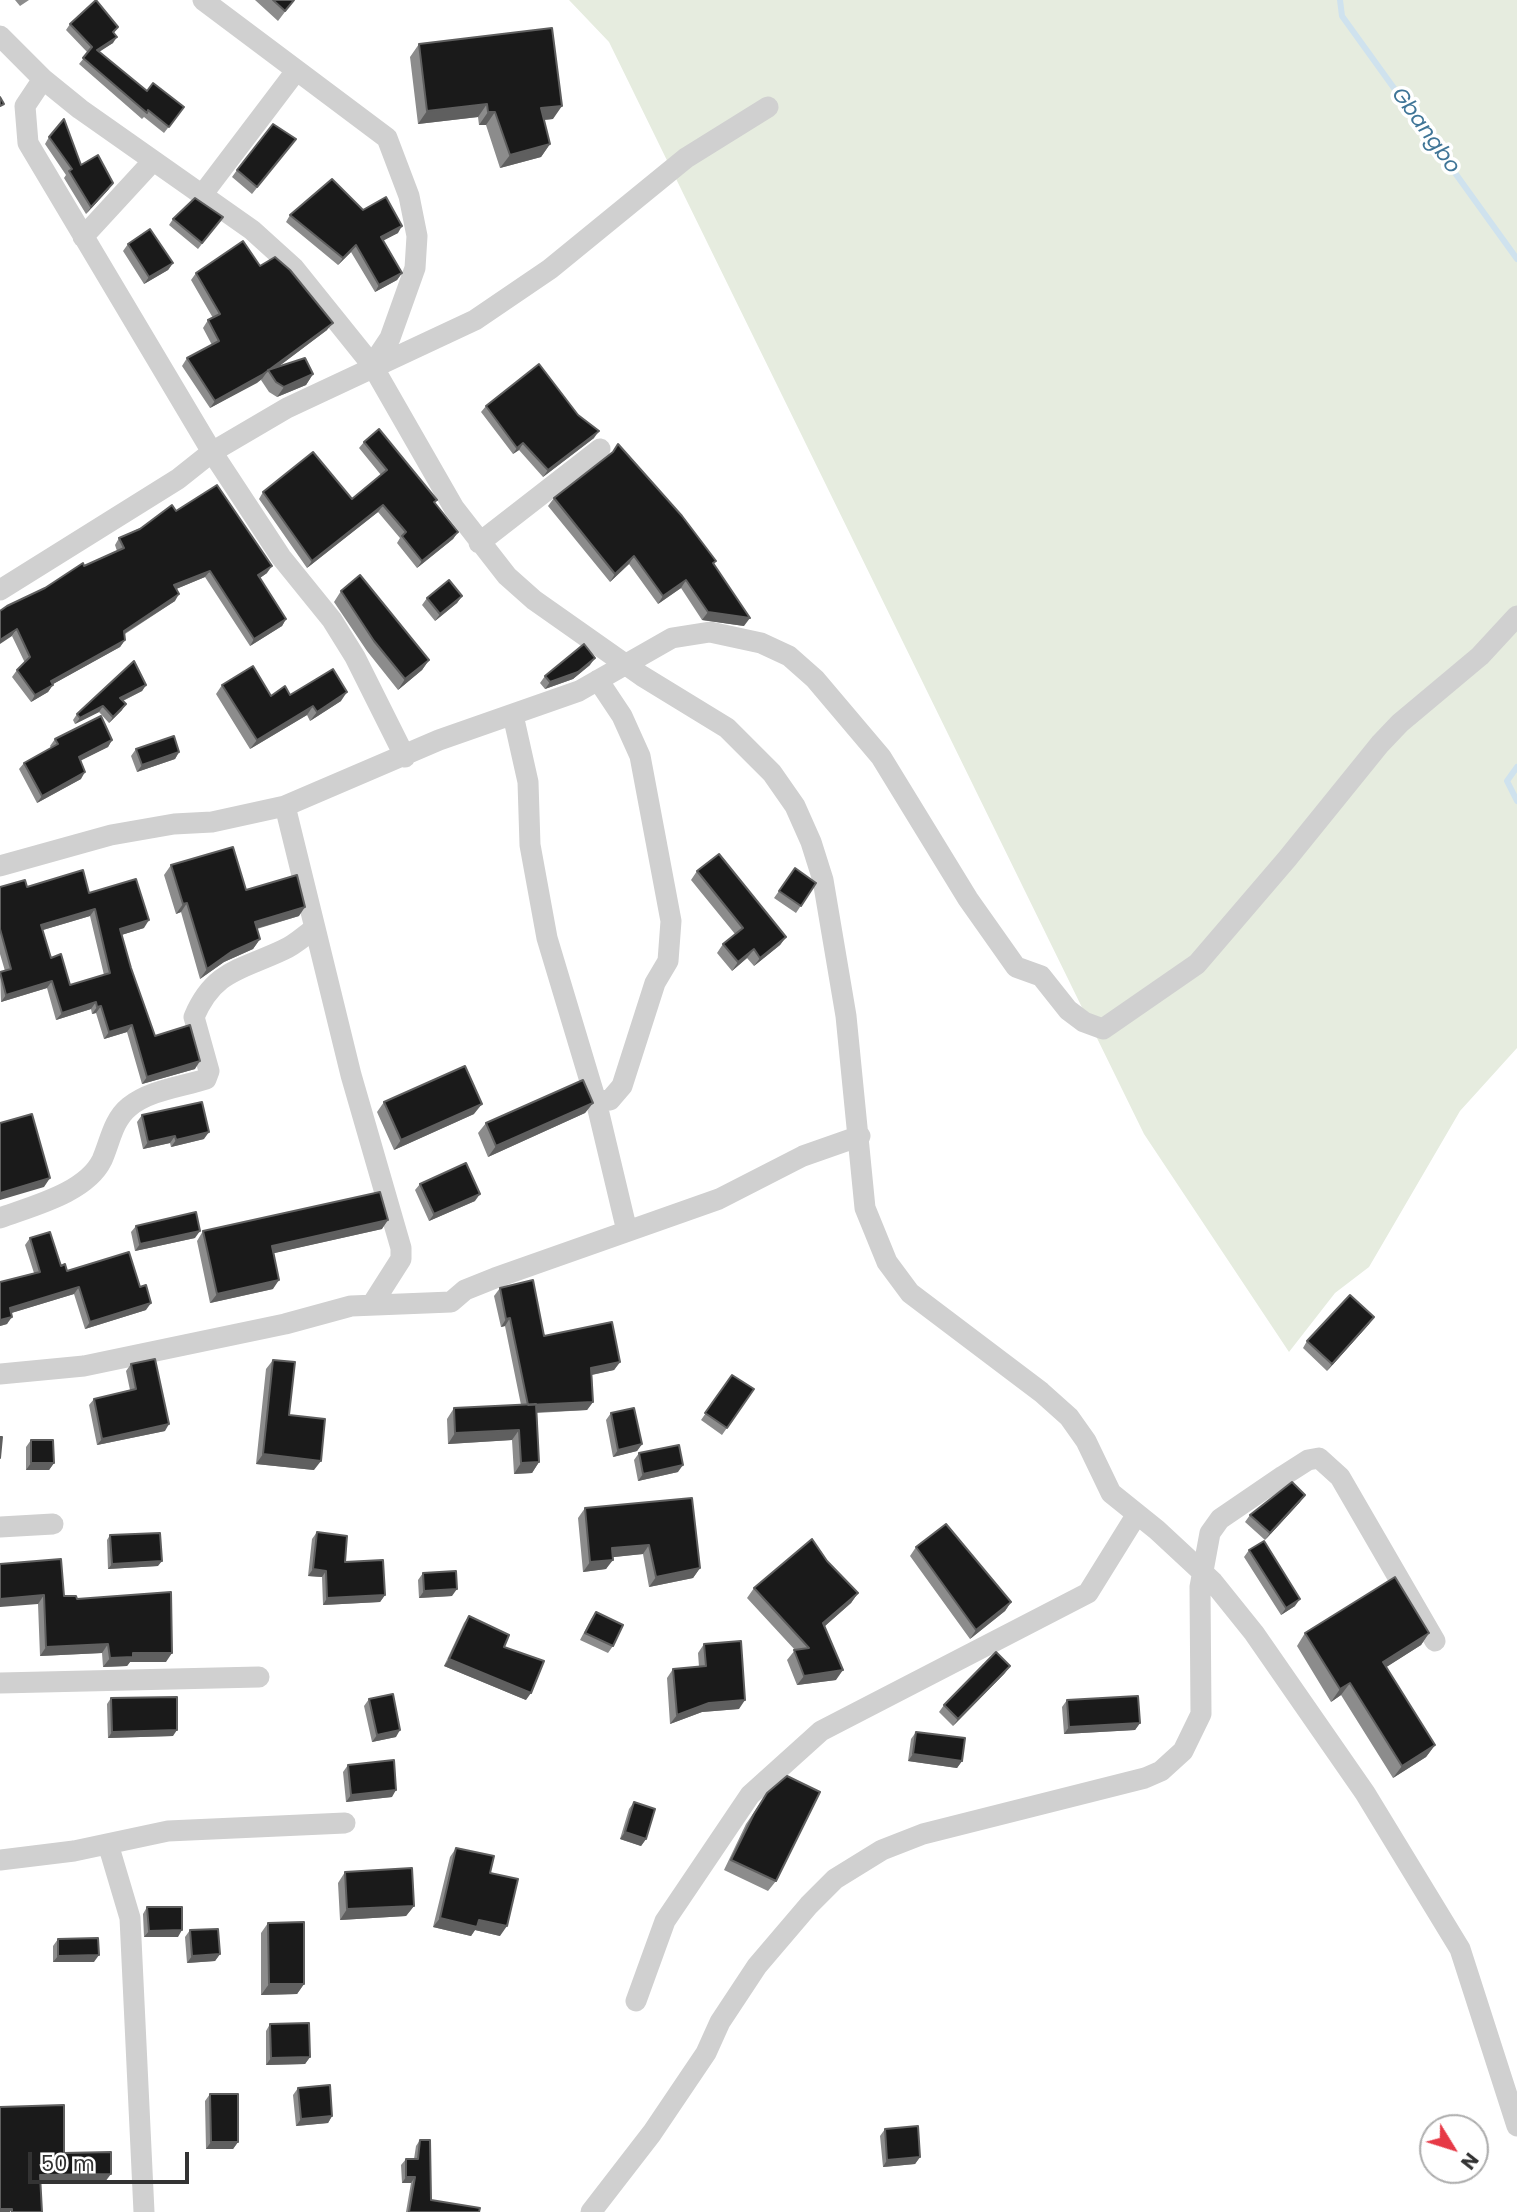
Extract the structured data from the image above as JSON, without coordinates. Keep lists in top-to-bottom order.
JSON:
{
  "water": ["Gbangbo"],
  "scale_bar": "50 m",
  "north": "bottom right"
}
